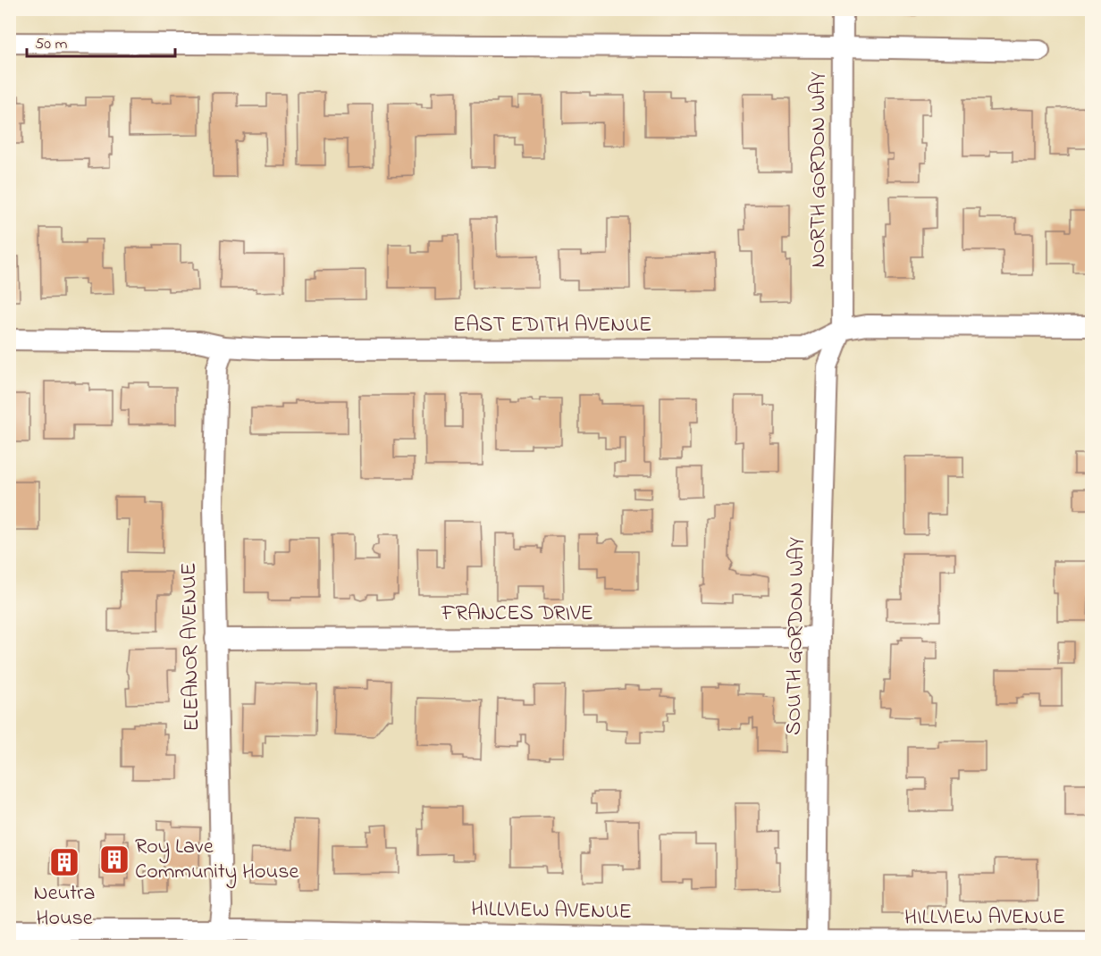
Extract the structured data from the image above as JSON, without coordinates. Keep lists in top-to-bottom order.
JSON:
{
  "streets": {
    "street": [
      "NORTH GORDON WAY",
      "EAST EDITH AVENUE",
      "FRANCES DRIVE",
      "SOUTH GORDON WAY",
      "ELEANOR AVENUE",
      "HILLVIEW AVENUE"
    ]
  },
  "crossings": [
    ["NORTH GORDON WAY", "EAST EDITH AVENUE"],
    ["NORTH GORDON WAY", "SOUTH GORDON WAY"],
    ["EAST EDITH AVENUE", "SOUTH GORDON WAY"],
    ["EAST EDITH AVENUE", "ELEANOR AVENUE"],
    ["FRANCES DRIVE", "SOUTH GORDON WAY"],
    ["FRANCES DRIVE", "ELEANOR AVENUE"],
    ["SOUTH GORDON WAY", "HILLVIEW AVENUE"],
    ["ELEANOR AVENUE", "HILLVIEW AVENUE"]
  ],
  "places": {
    "building": ["Roy Lave Community House", "Neutra House"]
  },
  "scale_bar": "50 m"
}
